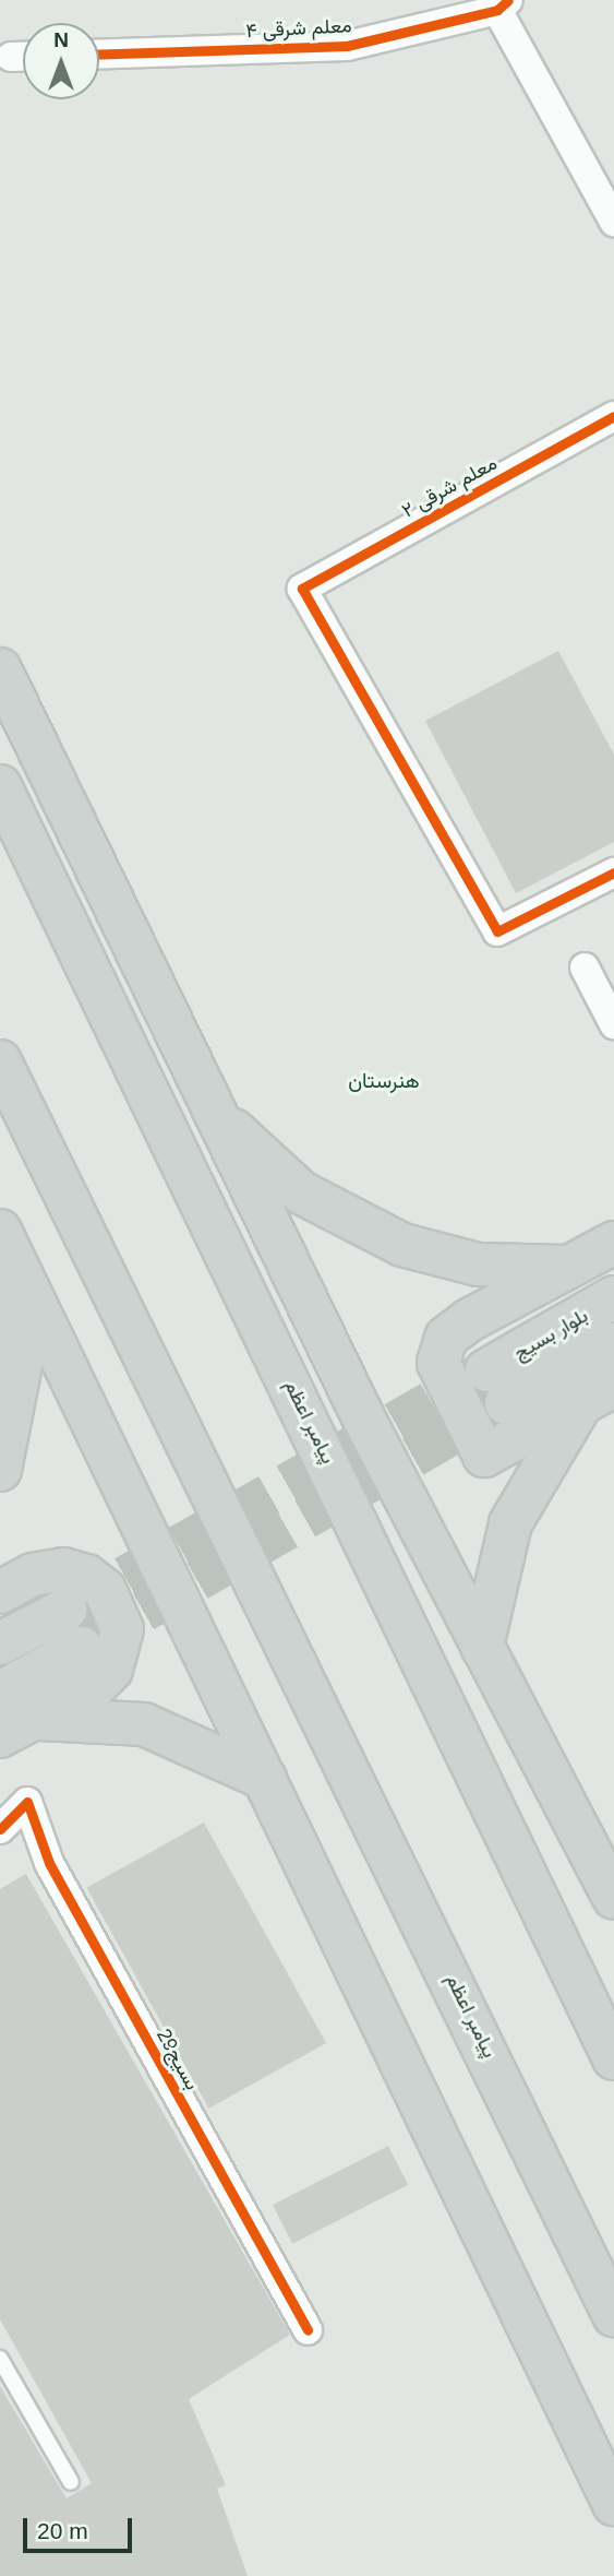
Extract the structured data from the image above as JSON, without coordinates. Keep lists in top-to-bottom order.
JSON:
{
  "streets": {
    "main road": ["بلوار بسیج", "پیامبر اعظم"],
    "street": ["معلم شرقی ۴", "معلم شرقی ۲", "بسیج29"]
  },
  "districts": ["هنرستان"],
  "scale_bar": "20 m",
  "north": "top"
}
